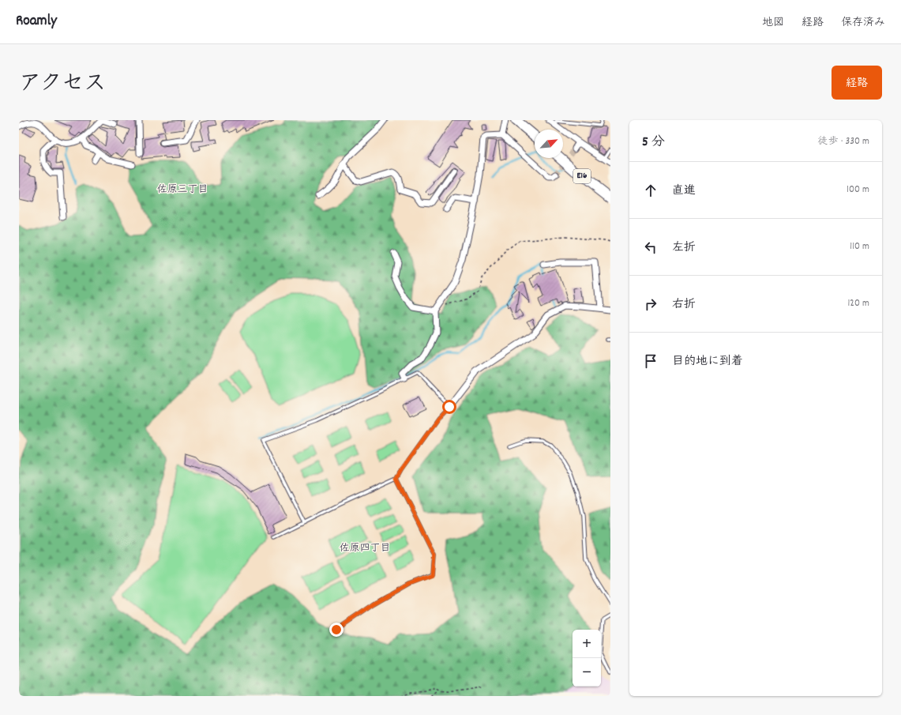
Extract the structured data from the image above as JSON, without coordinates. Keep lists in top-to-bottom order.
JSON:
{
  "streets": {
    "highway": ["E16"]
  },
  "districts": ["佐原三丁目", "佐原四丁目"],
  "north": "top right",
  "page": {
    "header": "Roamly",
    "nav": ["地図", "経路", "保存済み"],
    "title": "アクセス",
    "buttons": "経路",
    "heading": ["5 分", "徒歩 · 330 m"],
    "list": [
      ["直進", "100 m"],
      ["左折", "110 m"],
      ["右折", "120 m"],
      "目的地に到着"
    ],
    "map_buttons": ["+", "−"]
  }
}
